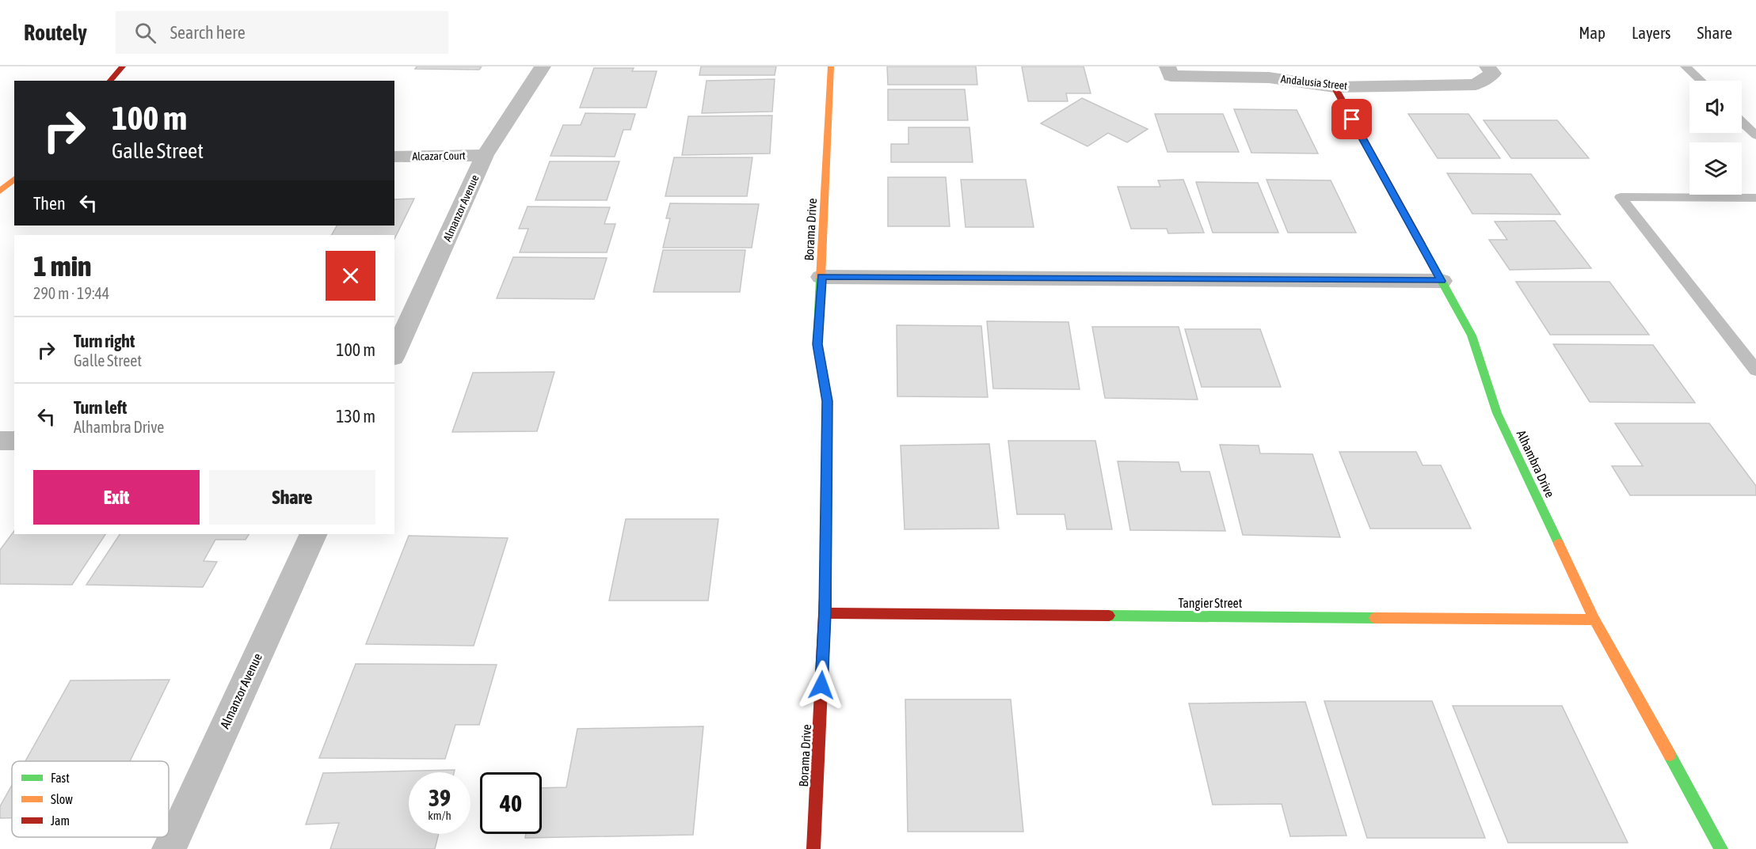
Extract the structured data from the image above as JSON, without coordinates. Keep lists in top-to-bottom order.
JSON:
{
  "streets": {
    "street": [
      "Andalusia Street",
      "Alcazar Court",
      "Almanzor Avenue",
      "Borama Drive",
      "Alhambra Drive",
      "Tangier Street"
    ]
  },
  "crossings": [
    ["Andalusia Street", "Alhambra Drive"],
    ["Alcazar Court", "Almanzor Avenue"],
    ["Borama Drive", "Tangier Street"],
    ["Alhambra Drive", "Tangier Street"]
  ],
  "legend": ["Fast", "Slow", "Jam"],
  "page": {
    "header": "Routely",
    "search": "Search here",
    "nav": ["Map", "Layers", "Share"],
    "turn": ["100 m", "Galle Street"],
    "then": "Then",
    "heading": ["1 min", "290 m · 19:44"],
    "list": [
      {
        "name": "Turn right",
        "note": "Galle Street",
        "value": "100 m"
      },
      {
        "name": "Turn left",
        "note": "Alhambra Drive",
        "value": "130 m"
      }
    ],
    "buttons": ["Exit", "Share"],
    "speed": "39 km/h",
    "limit": "40"
  }
}
